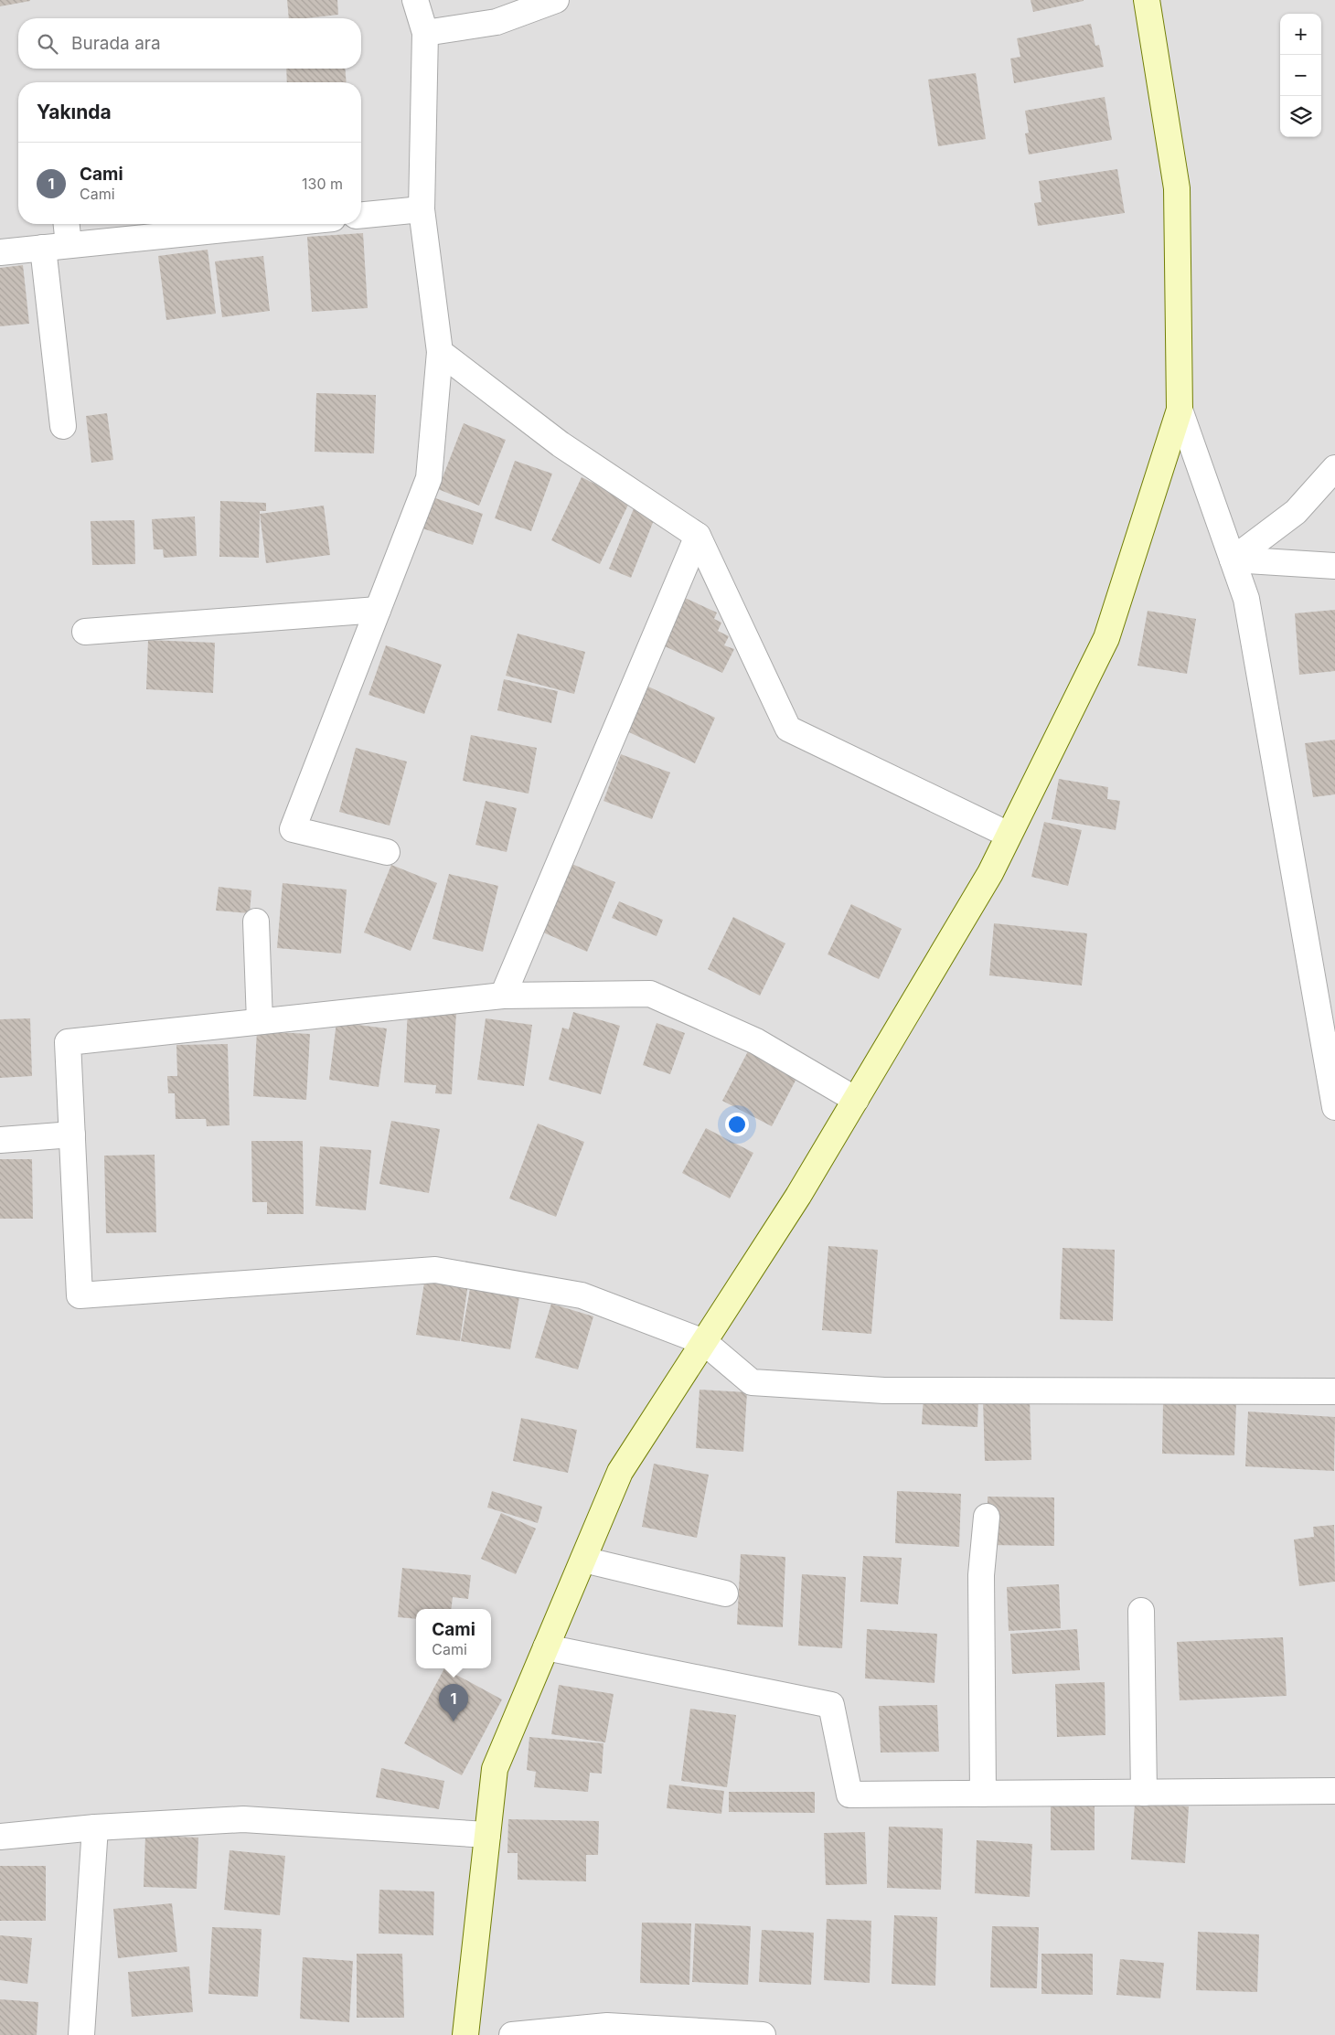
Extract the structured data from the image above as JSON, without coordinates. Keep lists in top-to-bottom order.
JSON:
{
  "page": {
    "map_buttons": ["+", "−"],
    "search": "Burada ara",
    "heading": "Yakında",
    "list": [
      {
        "mark": "1",
        "name": "Cami",
        "note": "Cami",
        "value": "130 m"
      }
    ],
    "popup": ["Cami", "Cami"],
    "pins": "1"
  }
}
